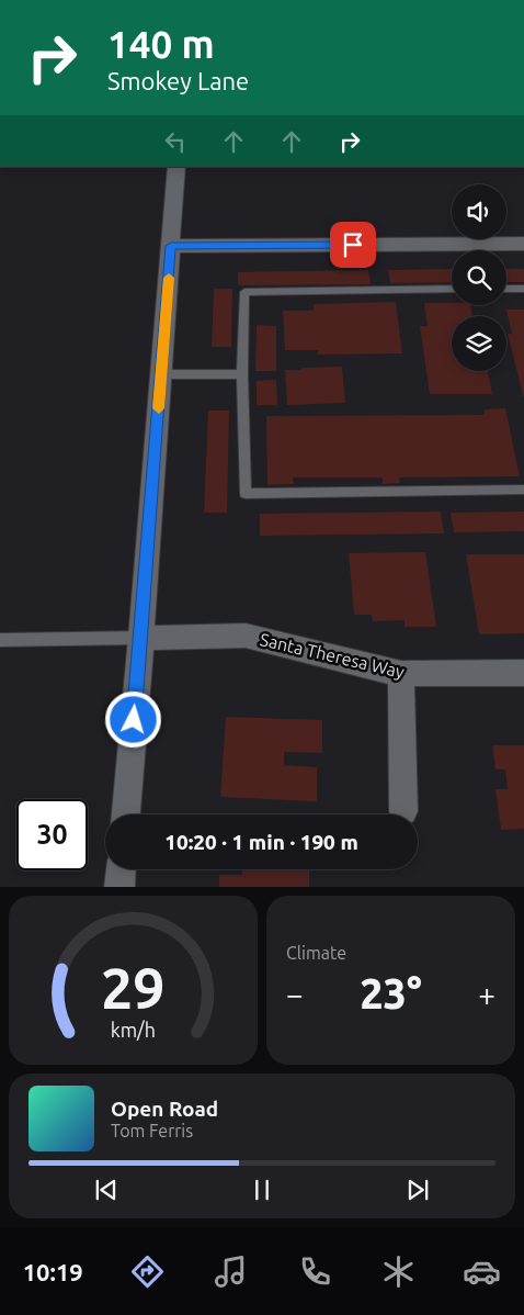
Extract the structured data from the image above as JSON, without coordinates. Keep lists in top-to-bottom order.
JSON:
{
  "streets": {
    "street": ["Santa Theresa Way"]
  },
  "page": {
    "turn": ["140 m", "Smokey Lane"],
    "limit": "30",
    "trip": "10:20 · 1 min · 190 m",
    "tile": "Climate",
    "heat": ["−", "23°", "+"],
    "song": ["Open Road", "Tom Ferris"],
    "tabs": "10:19",
    "gauge": ["29", "km/h"]
  }
}
